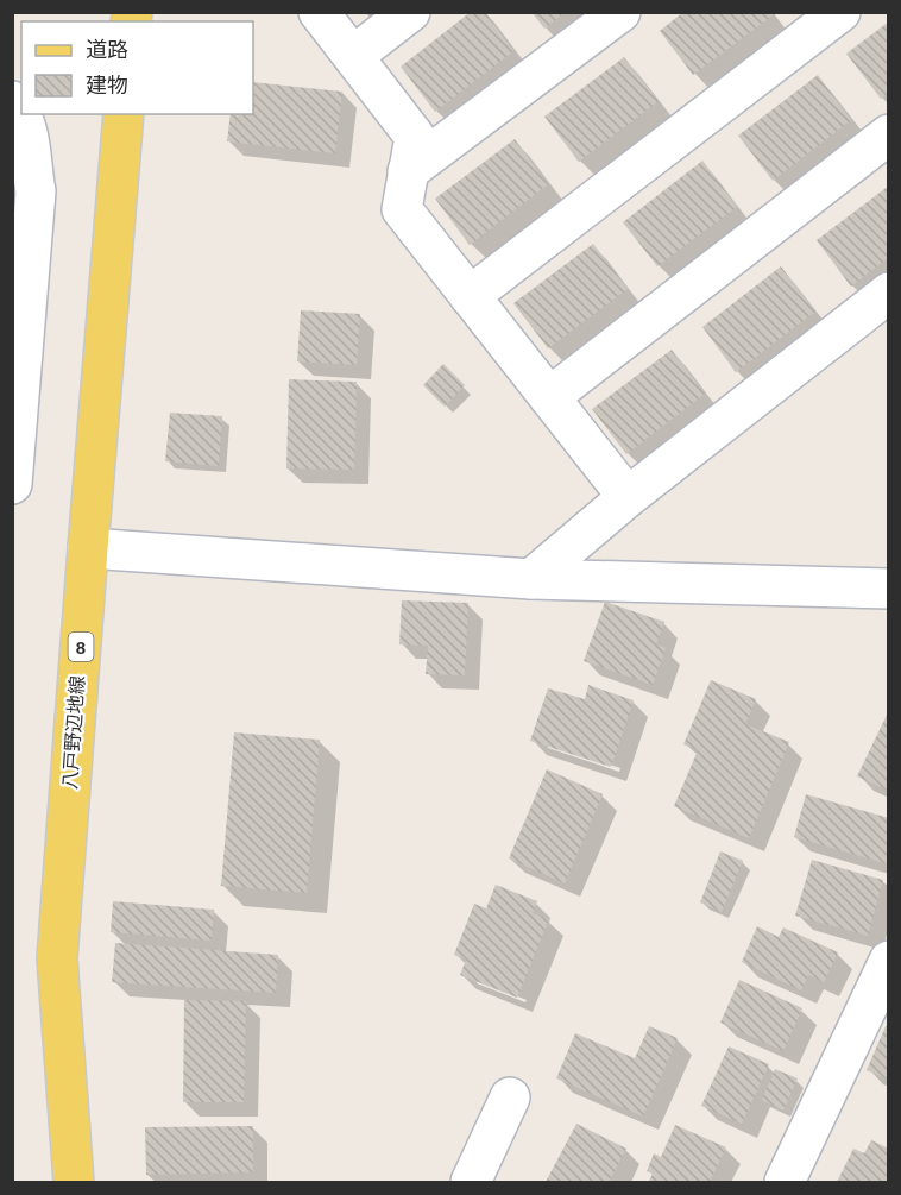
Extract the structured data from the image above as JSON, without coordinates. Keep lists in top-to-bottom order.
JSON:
{
  "streets": {
    "main road": ["8", "八戸野辺地線"]
  },
  "legend": ["道路", "建物"]
}
